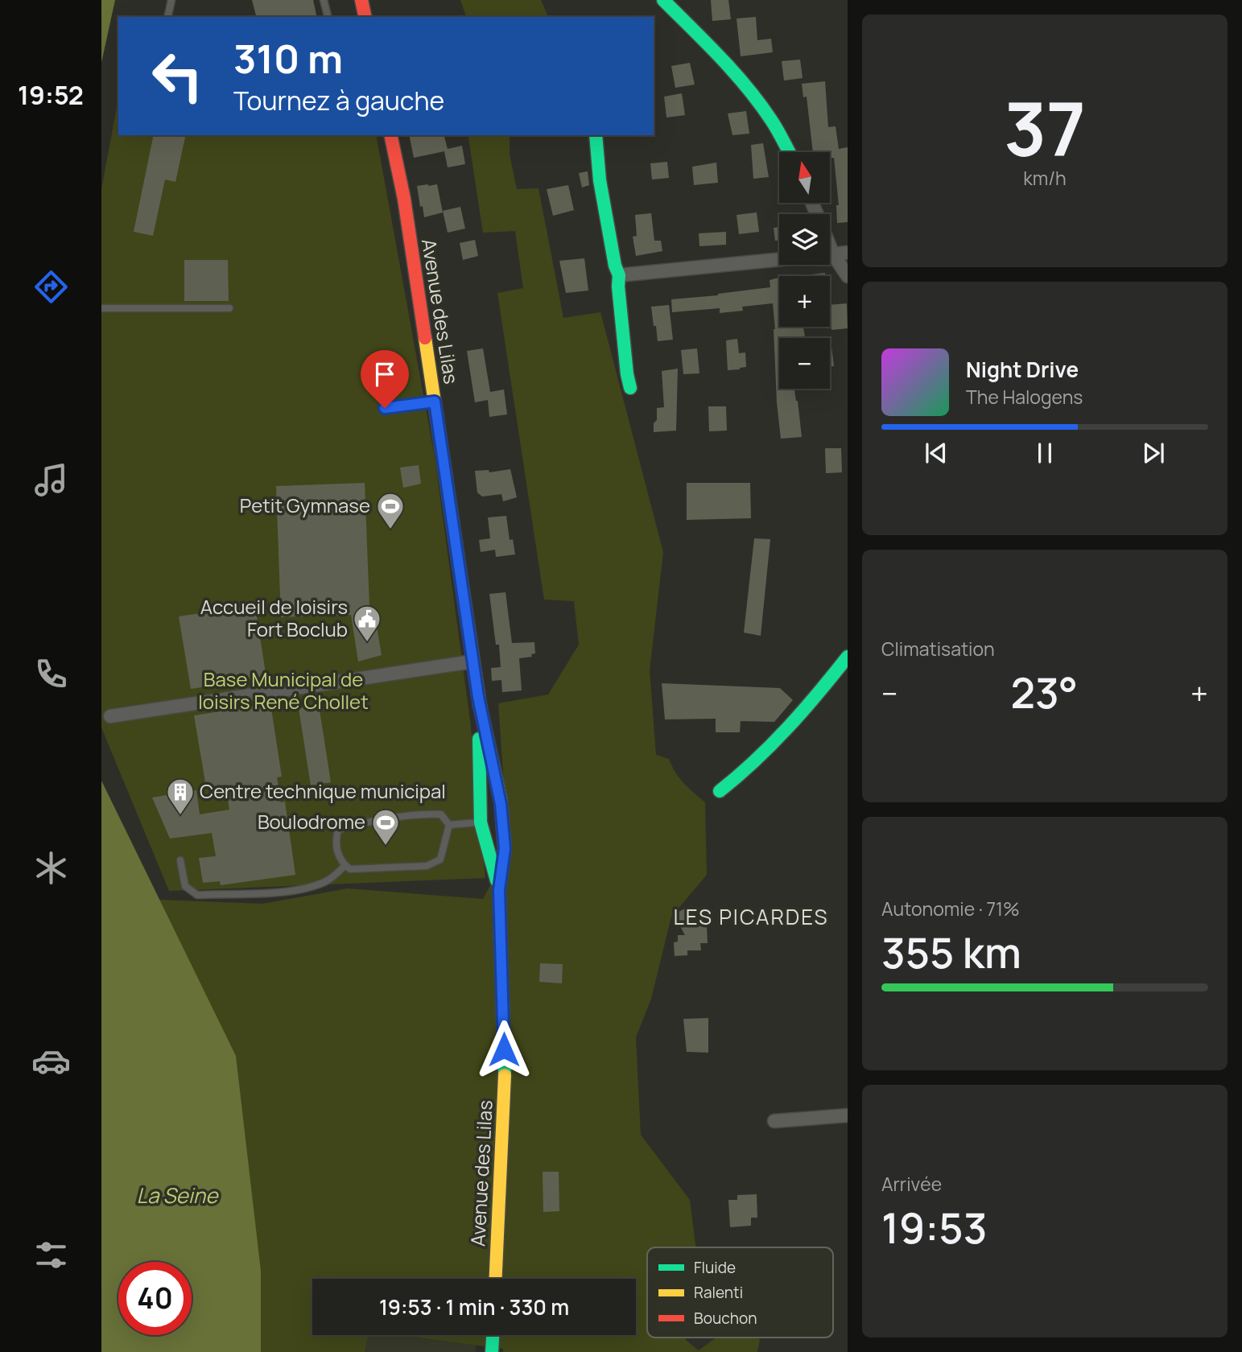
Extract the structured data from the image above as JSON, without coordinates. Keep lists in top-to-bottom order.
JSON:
{
  "streets": {
    "street": ["Avenue des Lilas"]
  },
  "districts": ["LES PICARDES"],
  "water": ["La Seine"],
  "parks": ["Base Municipal de loisirs René Chollet"],
  "places": {
    "sports": ["Petit Gymnase", "Boulodrome"],
    "public building": ["Accueil de loisirs Fort Boclub"],
    "building": ["Centre technique municipal"]
  },
  "legend": ["Fluide", "Ralenti", "Bouchon"],
  "north": "top",
  "page": {
    "tabs": "19:52",
    "tile": [
      ["37", "km/h"],
      "Climatisation",
      ["Autonomie · 71%", "355 km"],
      ["Arrivée", "19:53"]
    ],
    "turn": ["310 m", "Tournez à gauche"],
    "map_buttons": ["+", "−"],
    "song": ["Night Drive", "The Halogens"],
    "heat": ["−", "23°", "+"],
    "limit": "40",
    "trip": "19:53 · 1 min · 330 m"
  }
}
